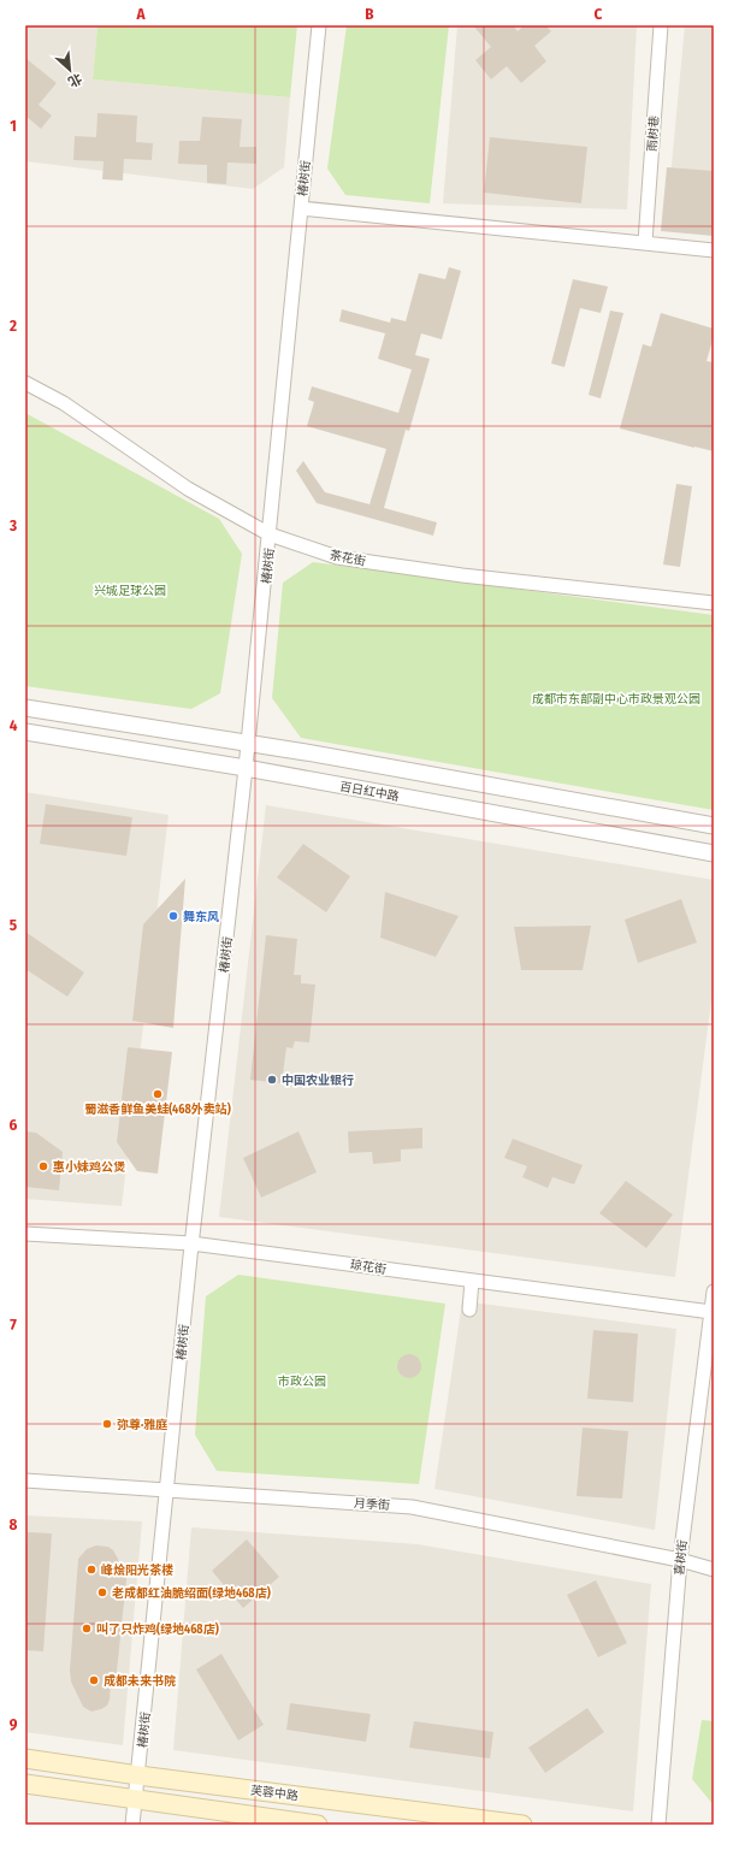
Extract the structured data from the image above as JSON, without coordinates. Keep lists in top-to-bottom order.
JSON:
{
  "streets": {
    "main road": ["芙蓉中路"],
    "street": [
      "雨树巷",
      "椿树街",
      "茶花街",
      "百日红中路",
      "琼花街",
      "月季街",
      "喜树街"
    ]
  },
  "crossings": [
    ["椿树街", "茶花街"],
    ["椿树街", "百日红中路"],
    ["椿树街", "琼花街"],
    ["椿树街", "月季街"],
    ["椿树街", "芙蓉中路"],
    ["琼花街", "喜树街"],
    ["月季街", "喜树街"]
  ],
  "parks": ["兴城足球公园", "成都市东部副中心市政景观公园", "市政公园"],
  "places": [
    "舞东风",
    "中国农业银行",
    "蜀滋香鲜鱼美蛙(468外卖站)",
    "惠小妹鸡公煲",
    "弥尊·雅庭",
    "峰烩阳光茶楼",
    "老成都红油脆绍面(绿地468店)",
    "叫了只炸鸡(绿地468店)",
    "成都未来书院"
  ],
  "north": "bottom right",
  "grid": {
    "columns": ["A", "B", "C"],
    "rows": [
      "1",
      "2",
      "3",
      "4",
      "5",
      "6",
      "7",
      "8",
      "9"
    ]
  }
}
